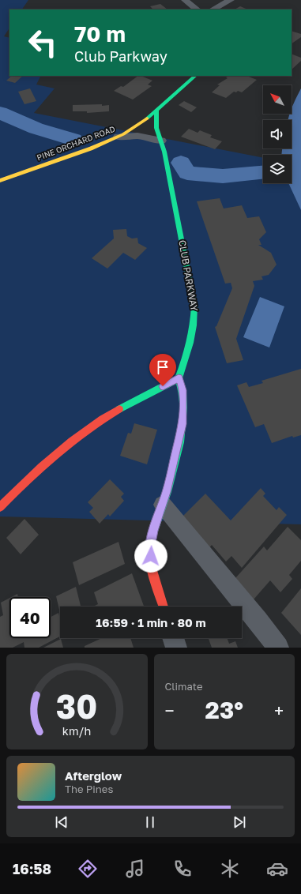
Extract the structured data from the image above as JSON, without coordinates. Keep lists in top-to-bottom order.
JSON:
{
  "streets": {
    "street": ["PINE ORCHARD ROAD", "CLUB PARKWAY"]
  },
  "crossings": [
    ["PINE ORCHARD ROAD", "CLUB PARKWAY"]
  ],
  "north": "top left",
  "page": {
    "turn": ["70 m", "Club Parkway"],
    "limit": "40",
    "trip": "16:59 · 1 min · 80 m",
    "tile": "Climate",
    "heat": ["−", "23°", "+"],
    "song": ["Afterglow", "The Pines"],
    "tabs": "16:58",
    "gauge": ["30", "km/h"]
  }
}
